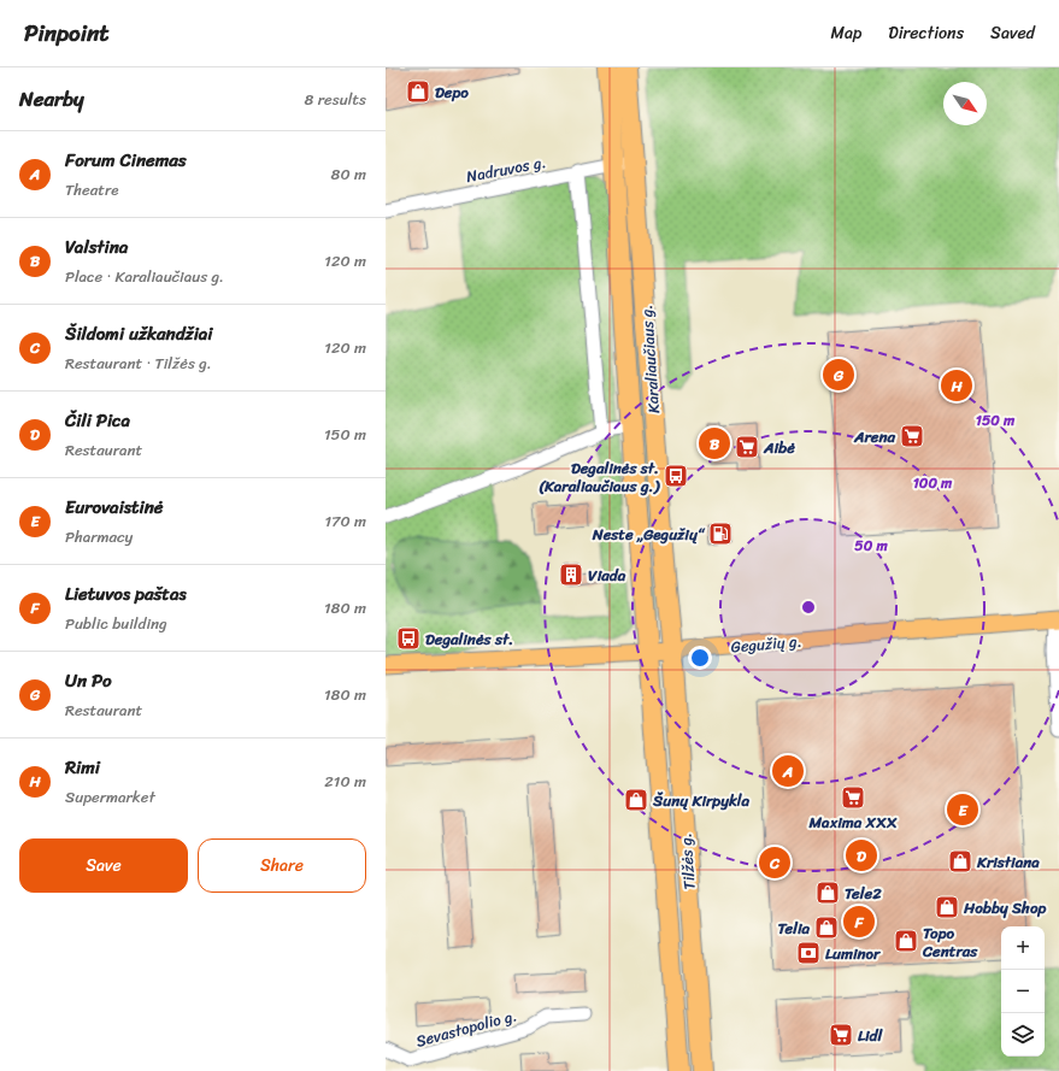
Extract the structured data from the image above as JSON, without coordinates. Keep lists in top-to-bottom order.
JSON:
{
  "streets": {
    "highway": ["Karaliaučiaus g.", "Tilžės g."],
    "main road": ["Gegužių g."],
    "street": ["Nadruvos g.", "Sevastopolio g."]
  },
  "crossings": [
    ["Nadruvos g.", "Karaliaučiaus g."],
    ["Karaliaučiaus g.", "Gegužių g."],
    ["Karaliaučiaus g.", "Tilžės g."],
    ["Gegužių g.", "Tilžės g."]
  ],
  "places": {
    "shop": [
      "Depo",
      "Šunų Kirpykla",
      "Kristiana",
      "Tele2",
      "Hobby Shop",
      "Telia",
      "Topo Centras"
    ],
    "supermarket": [
      "Arena",
      "Aibė",
      "Maxima XXX",
      "Lidl"
    ],
    "bus stop": ["Degalinės st. (Karaliaučiaus g.)", "Degalinės st."],
    "fuel station": ["Neste „Gegužių“"],
    "building": ["Viada"],
    "bank": ["Luminor"]
  },
  "north": "bottom right",
  "page": {
    "header": "Pinpoint",
    "nav": ["Map", "Directions", "Saved"],
    "heading": ["Nearby", "8 results"],
    "list": [
      {
        "mark": "A",
        "name": "Forum Cinemas",
        "note": "Theatre",
        "value": "80 m"
      },
      {
        "mark": "B",
        "name": "Valstina",
        "note": "Place · Karaliaučiaus g.",
        "value": "120 m"
      },
      {
        "mark": "C",
        "name": "Šildomi užkandžiai",
        "note": "Restaurant · Tilžės g.",
        "value": "120 m"
      },
      {
        "mark": "D",
        "name": "Čili Pica",
        "note": "Restaurant",
        "value": "150 m"
      },
      {
        "mark": "E",
        "name": "Eurovaistinė",
        "note": "Pharmacy",
        "value": "170 m"
      },
      {
        "mark": "F",
        "name": "Lietuvos paštas",
        "note": "Public building",
        "value": "180 m"
      },
      {
        "mark": "G",
        "name": "Un Po",
        "note": "Restaurant",
        "value": "180 m"
      },
      {
        "mark": "H",
        "name": "Rimi",
        "note": "Supermarket",
        "value": "210 m"
      }
    ],
    "pins": [
      "G",
      "H",
      "B",
      "A",
      "E",
      "D",
      "C",
      "F"
    ],
    "buttons": ["Save", "Share"],
    "map_buttons": ["+", "−"]
  },
  "rings": ["150 m", "100 m", "50 m"]
}
